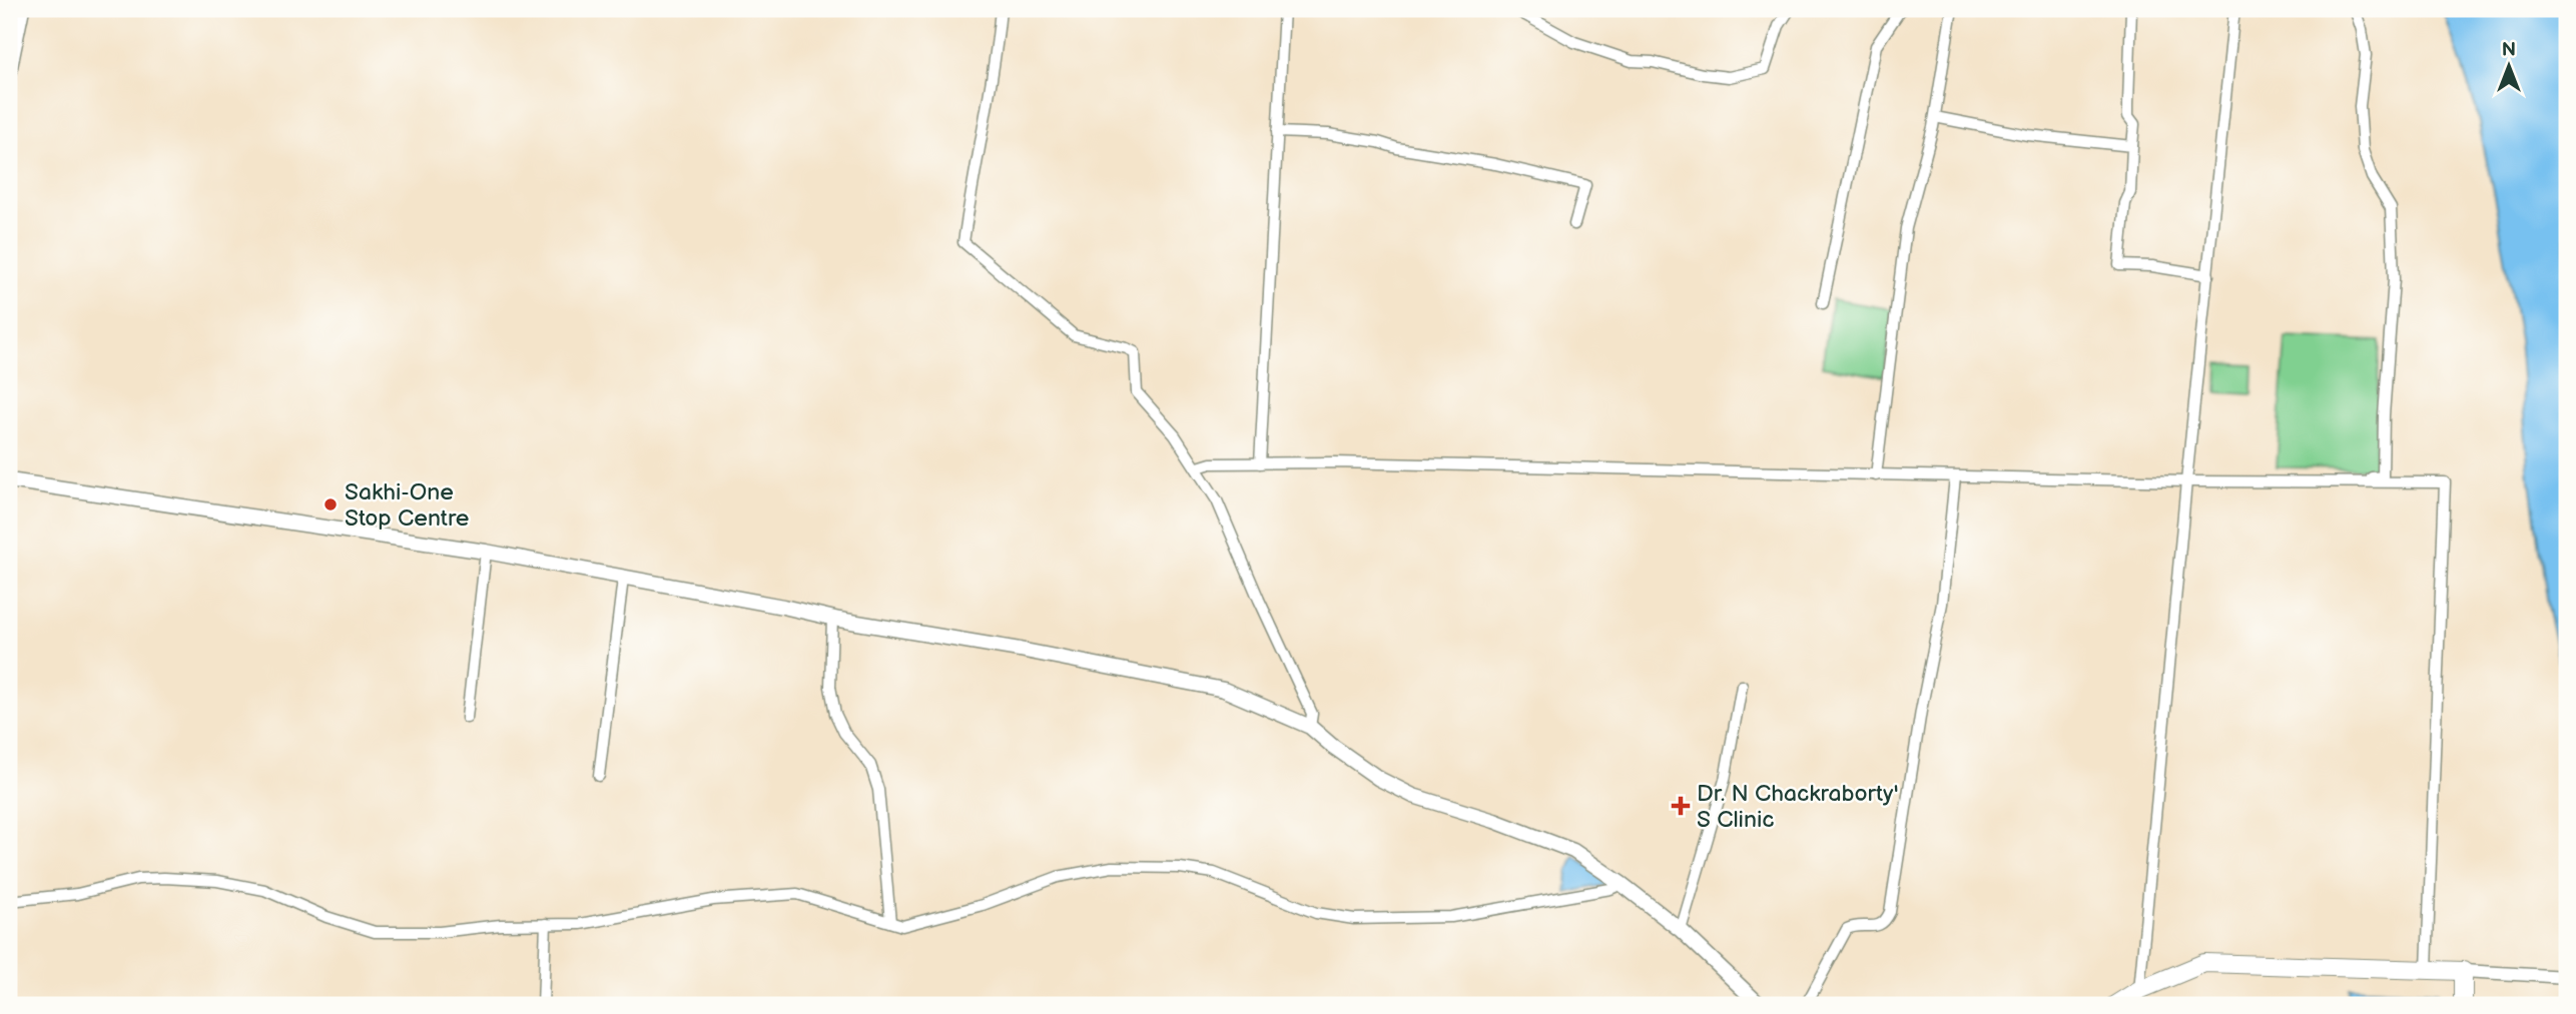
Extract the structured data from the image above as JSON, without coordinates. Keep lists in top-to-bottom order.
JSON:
{
  "places": {
    "other": ["Sakhi-One Stop Centre"],
    "health": ["Dr. N Chackraborty' S Clinic"]
  },
  "north": "top"
}
